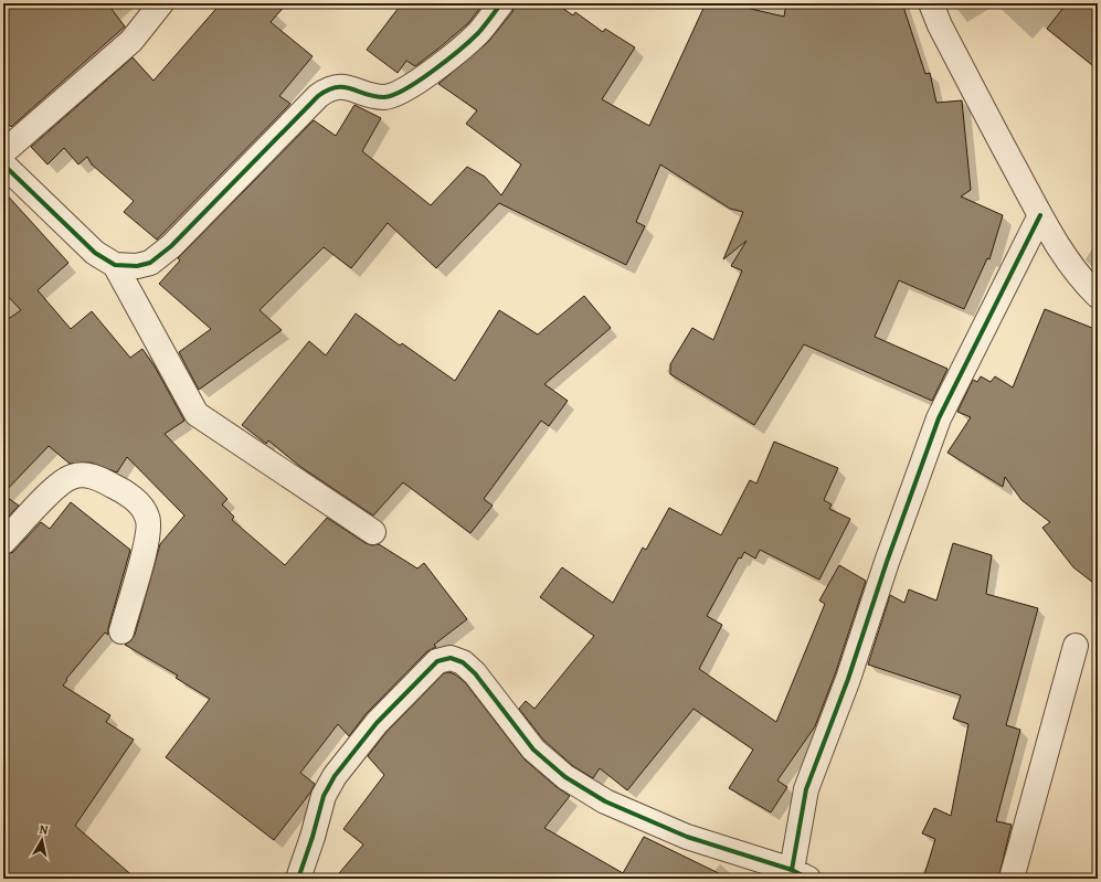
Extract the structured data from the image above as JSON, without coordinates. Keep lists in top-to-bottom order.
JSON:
{
  "north": "top"
}
